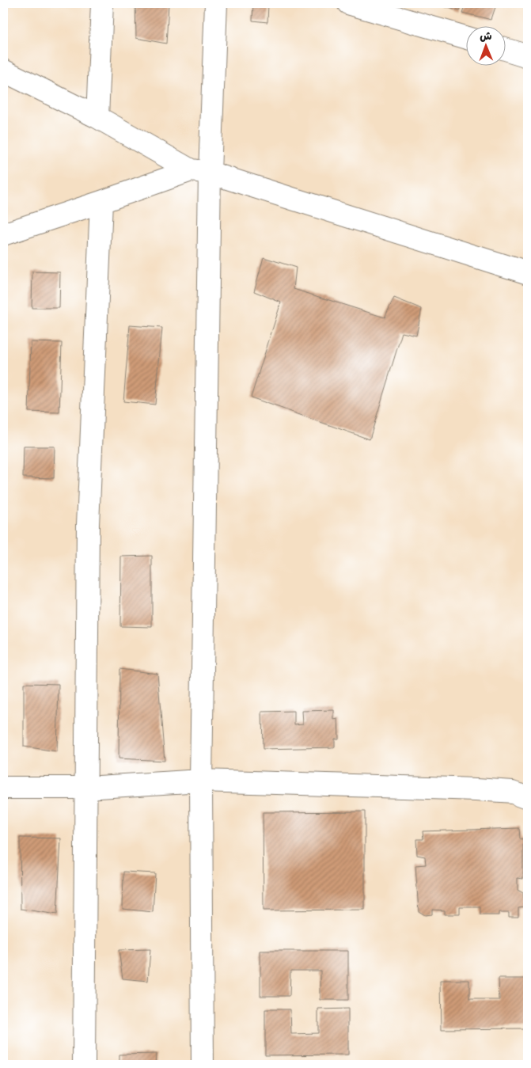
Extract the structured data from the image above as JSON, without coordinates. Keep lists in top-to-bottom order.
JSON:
{
  "north": "top"
}
